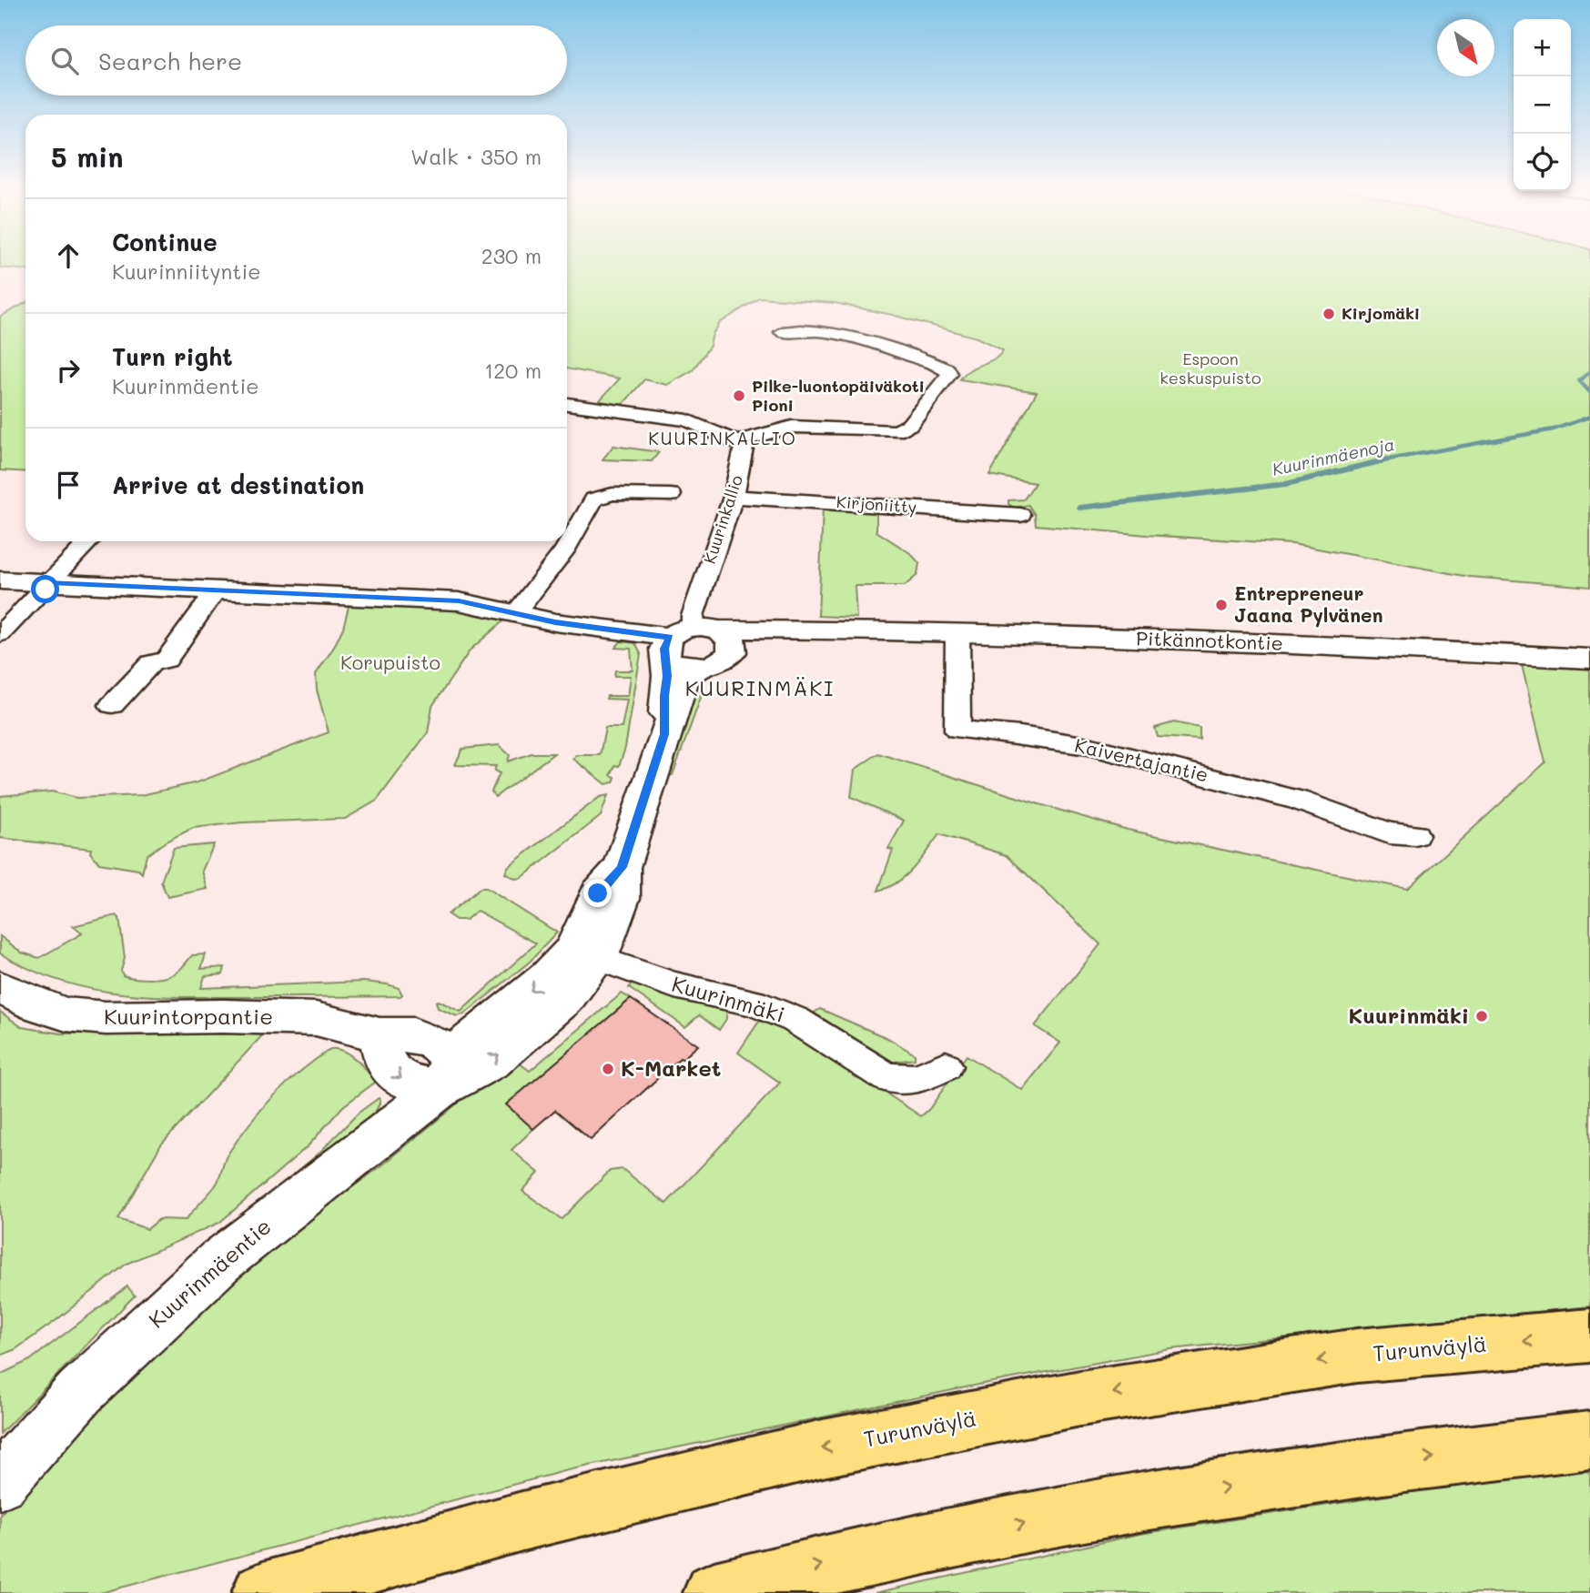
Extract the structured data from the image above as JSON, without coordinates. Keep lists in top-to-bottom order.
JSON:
{
  "streets": {
    "highway": ["Turunväylä"],
    "street": [
      "Kirjoniitty",
      "Kuurinkallio",
      "Pitkännotkontie",
      "Kaivertajantie",
      "Kuurinmäki",
      "Kuurintorpantie",
      "Kuurinmäentie"
    ]
  },
  "crossings": [
    ["Kirjoniitty", "Kuurinkallio"],
    ["Kuurinkallio", "Pitkännotkontie"],
    ["Kuurinkallio", "Kuurinmäentie"],
    ["Pitkännotkontie", "Kaivertajantie"],
    ["Pitkännotkontie", "Kuurinmäentie"],
    ["Kuurinmäki", "Kuurinmäentie"],
    ["Kuurintorpantie", "Kuurinmäentie"]
  ],
  "districts": ["KUURINKALLIO", "KUURINMÄKI"],
  "water": ["Kuurinmäenoja"],
  "parks": ["Espoon keskuspuisto", "Korupuisto"],
  "places": [
    "Kirjomäki",
    "Pilke-luontopäiväkoti Pioni",
    "Entrepreneur Jaana Pylvänen",
    "Kuurinmäki",
    "K-Market"
  ],
  "north": "bottom right",
  "page": {
    "map_buttons": ["+", "−"],
    "search": "Search here",
    "heading": ["5 min", "Walk · 350 m"],
    "list": [
      ["Continue", "Kuurinniityntie", "230 m"],
      ["Turn right", "Kuurinmäentie", "120 m"],
      "Arrive at destination"
    ]
  }
}
